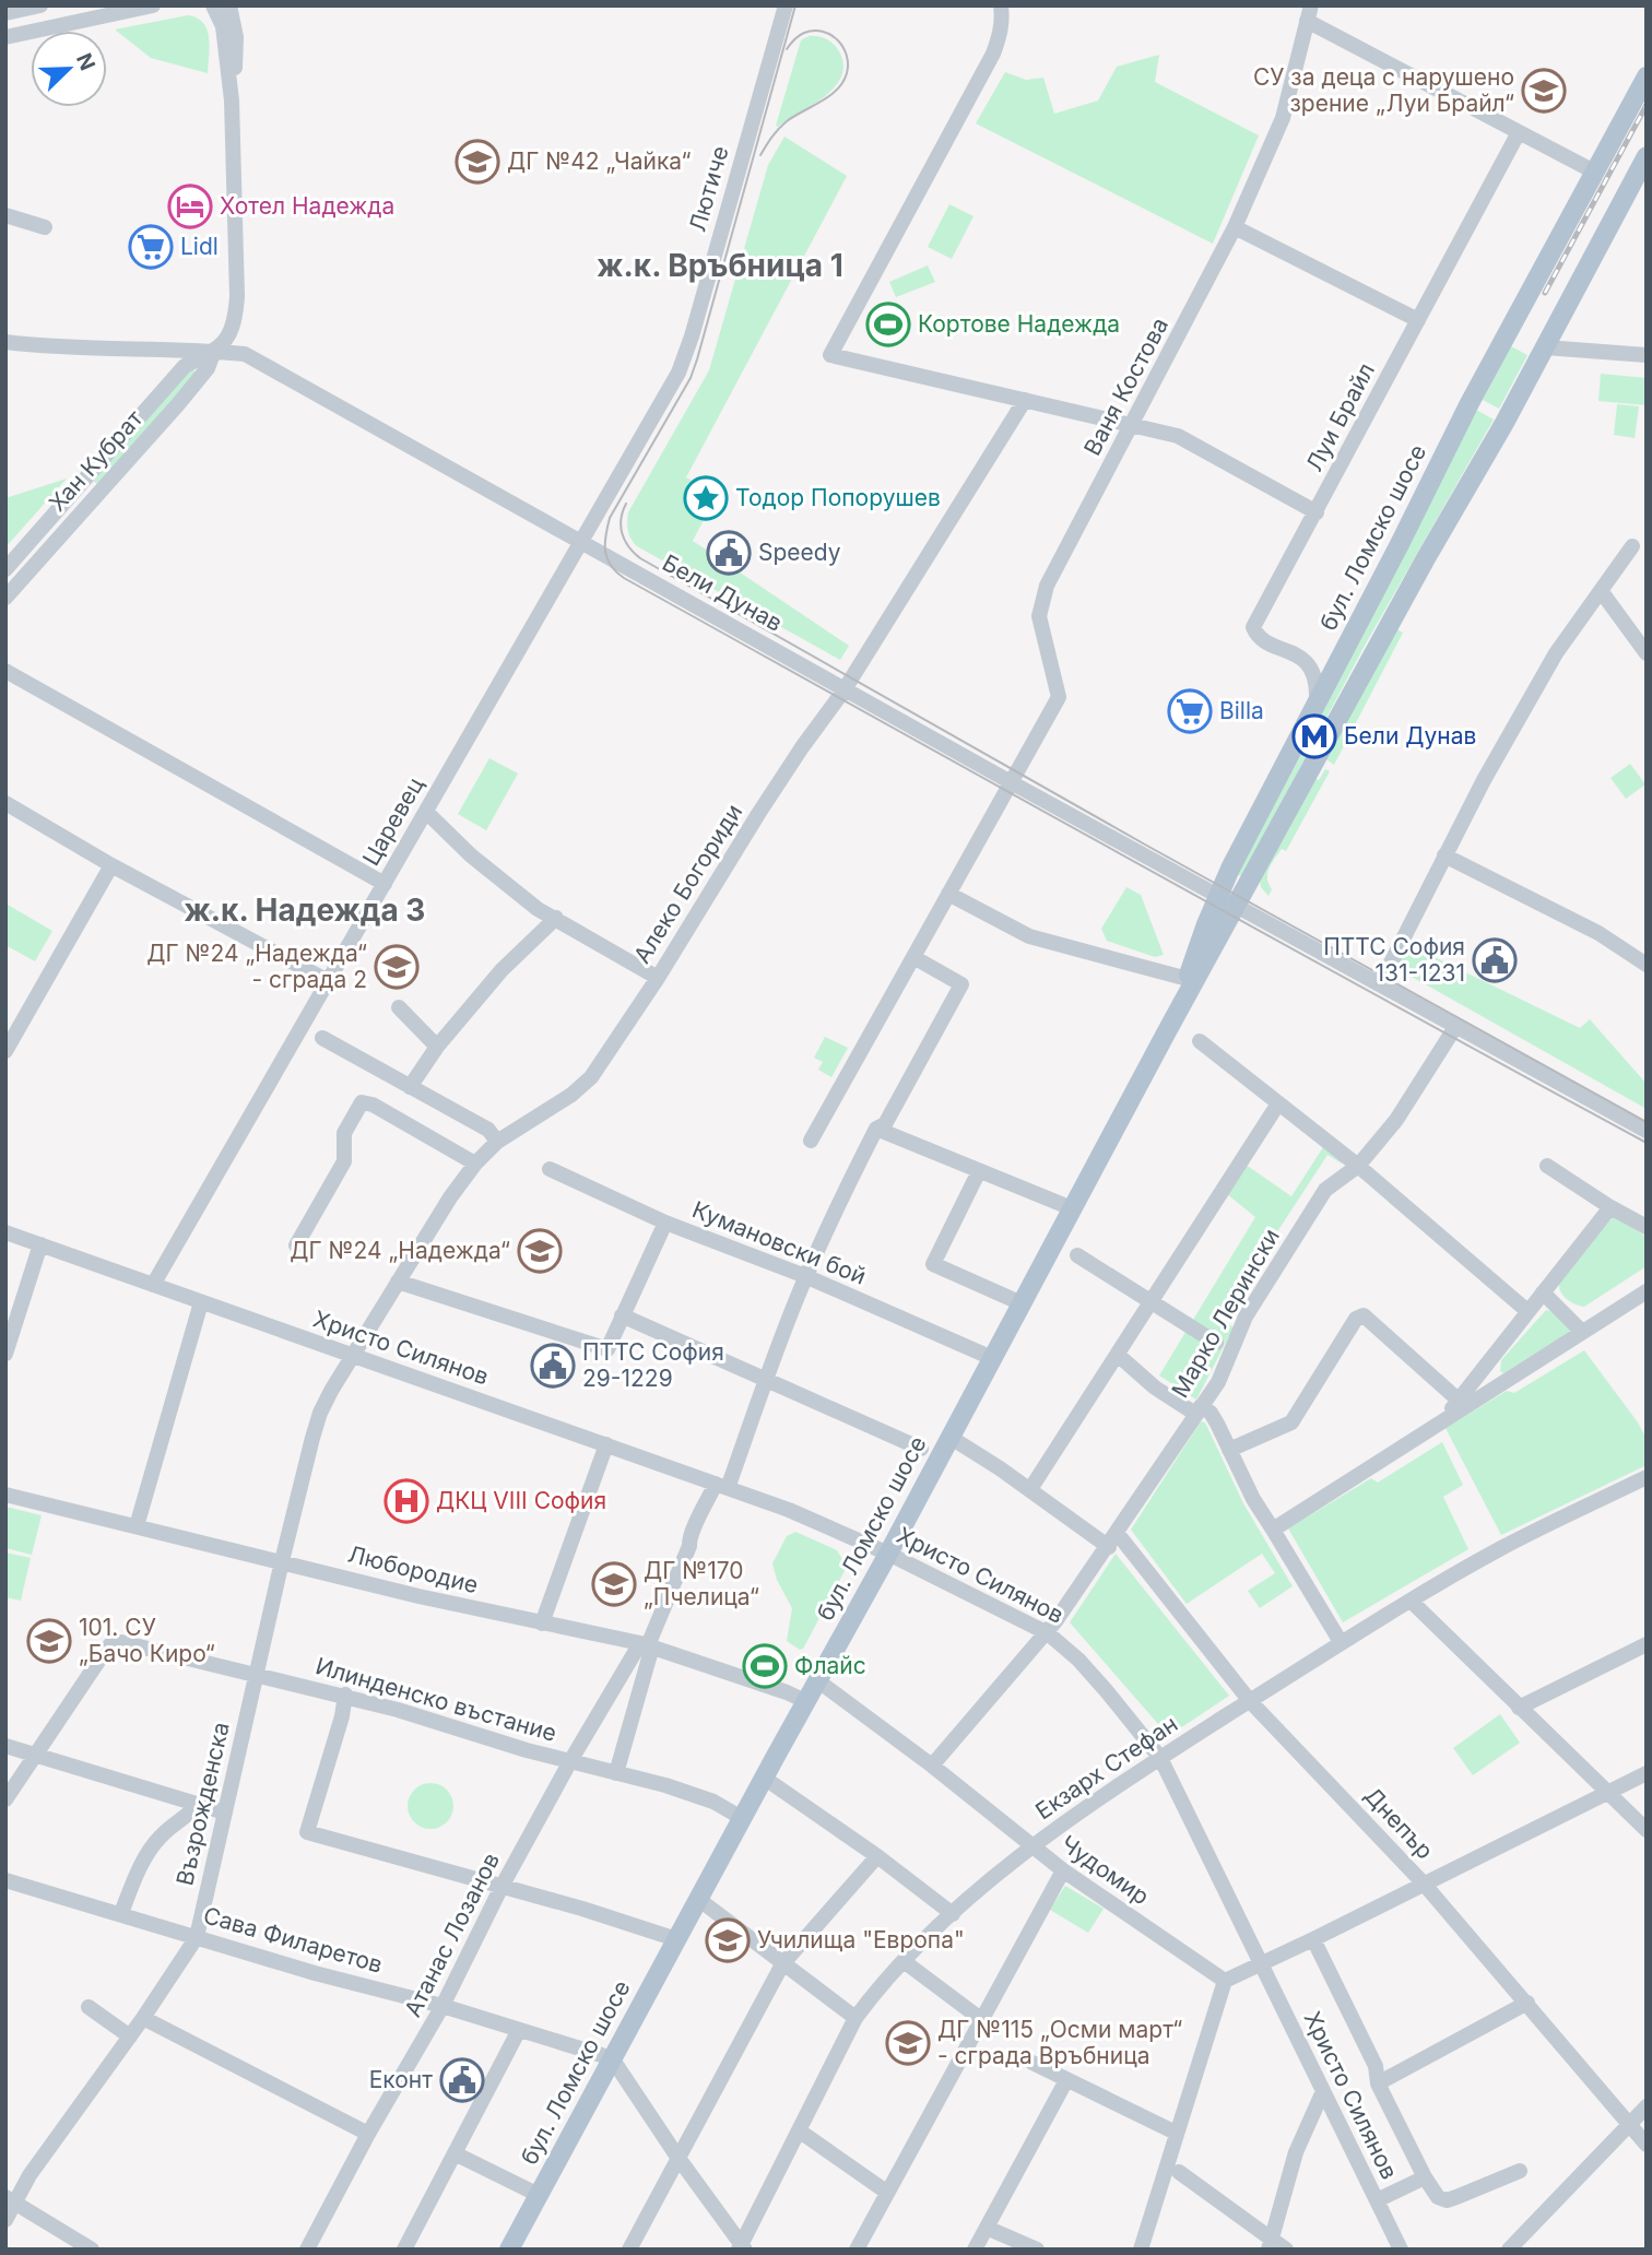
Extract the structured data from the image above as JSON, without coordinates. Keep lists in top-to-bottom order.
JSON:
{
  "streets": {
    "main road": ["бул. Ломско шосе"],
    "street": [
      "Лютиче",
      "Ваня Костова",
      "Луи Брайл",
      "Хан Кубрат",
      "Бели Дунав",
      "Царевец",
      "Алеко Богориди",
      "Кумановски бой",
      "Марко Лерински",
      "Христо Силянов",
      "Любородие",
      "Илинденско въстание",
      "Екзарх Стефан",
      "Възрожденска",
      "Днепър",
      "Чудомир",
      "Атанас Лозанов",
      "Сава Филаретов"
    ]
  },
  "crossings": [
    ["Лютиче", "Бели Дунав"],
    ["Лютиче", "Царевец"],
    ["Ваня Костова", "Бели Дунав"],
    ["Луи Брайл", "бул. Ломско шосе"],
    ["Хан Кубрат", "Бели Дунав"],
    ["бул. Ломско шосе", "Бели Дунав"],
    ["бул. Ломско шосе", "Кумановски бой"],
    ["бул. Ломско шосе", "Христо Силянов"],
    ["бул. Ломско шосе", "Любородие"],
    ["бул. Ломско шосе", "Илинденско въстание"],
    ["бул. Ломско шосе", "Днепър"],
    ["бул. Ломско шосе", "Чудомир"],
    ["бул. Ломско шосе", "Сава Филаретов"],
    ["Бели Дунав", "Царевец"],
    ["Бели Дунав", "Алеко Богориди"],
    ["Бели Дунав", "Марко Лерински"],
    ["Царевец", "Христо Силянов"],
    ["Алеко Богориди", "Христо Силянов"],
    ["Алеко Богориди", "Възрожденска"],
    ["Марко Лерински", "Христо Силянов"],
    ["Марко Лерински", "Днепър"],
    ["Марко Лерински", "Чудомир"],
    ["Христо Силянов", "Екзарх Стефан"],
    ["Христо Силянов", "Възрожденска"],
    ["Любородие", "Възрожденска"],
    ["Любородие", "Атанас Лозанов"],
    ["Илинденско въстание", "Възрожденска"],
    ["Илинденско въстание", "Атанас Лозанов"],
    ["Екзарх Стефан", "Днепър"],
    ["Екзарх Стефан", "Чудомир"],
    ["Възрожденска", "Сава Филаретов"],
    ["Атанас Лозанов", "Сава Филаретов"]
  ],
  "districts": ["ж.к. Връбница 1", "ж.к. Надежда 3"],
  "places": {
    "school or university": [
      "СУ за деца с нарушено зрение „Луи Брайл“",
      "ДГ №42 „Чайка“",
      "ДГ №24 „Надежда“ - сграда 2",
      "ДГ №24 „Надежда“",
      "ДГ №170 „Пчелица“",
      "101. СУ „Бачо Киро“",
      "Училища \"Европа\"",
      "ДГ №115 „Осми март“ - сграда Връбница"
    ],
    "hotel": ["Хотел Надежда"],
    "supermarket": ["Lidl", "Billa"],
    "sports": ["Кортове Надежда", "Флайс"],
    "place": ["Тодор Попорушев"],
    "public building": [
      "Speedy",
      "ПТТС София 131-1231",
      "ПТТС София 29-1229",
      "Еконт"
    ],
    "metro station": ["Бели Дунав"],
    "hospital": ["ДКЦ VIII София"]
  },
  "north": "top right"
}
